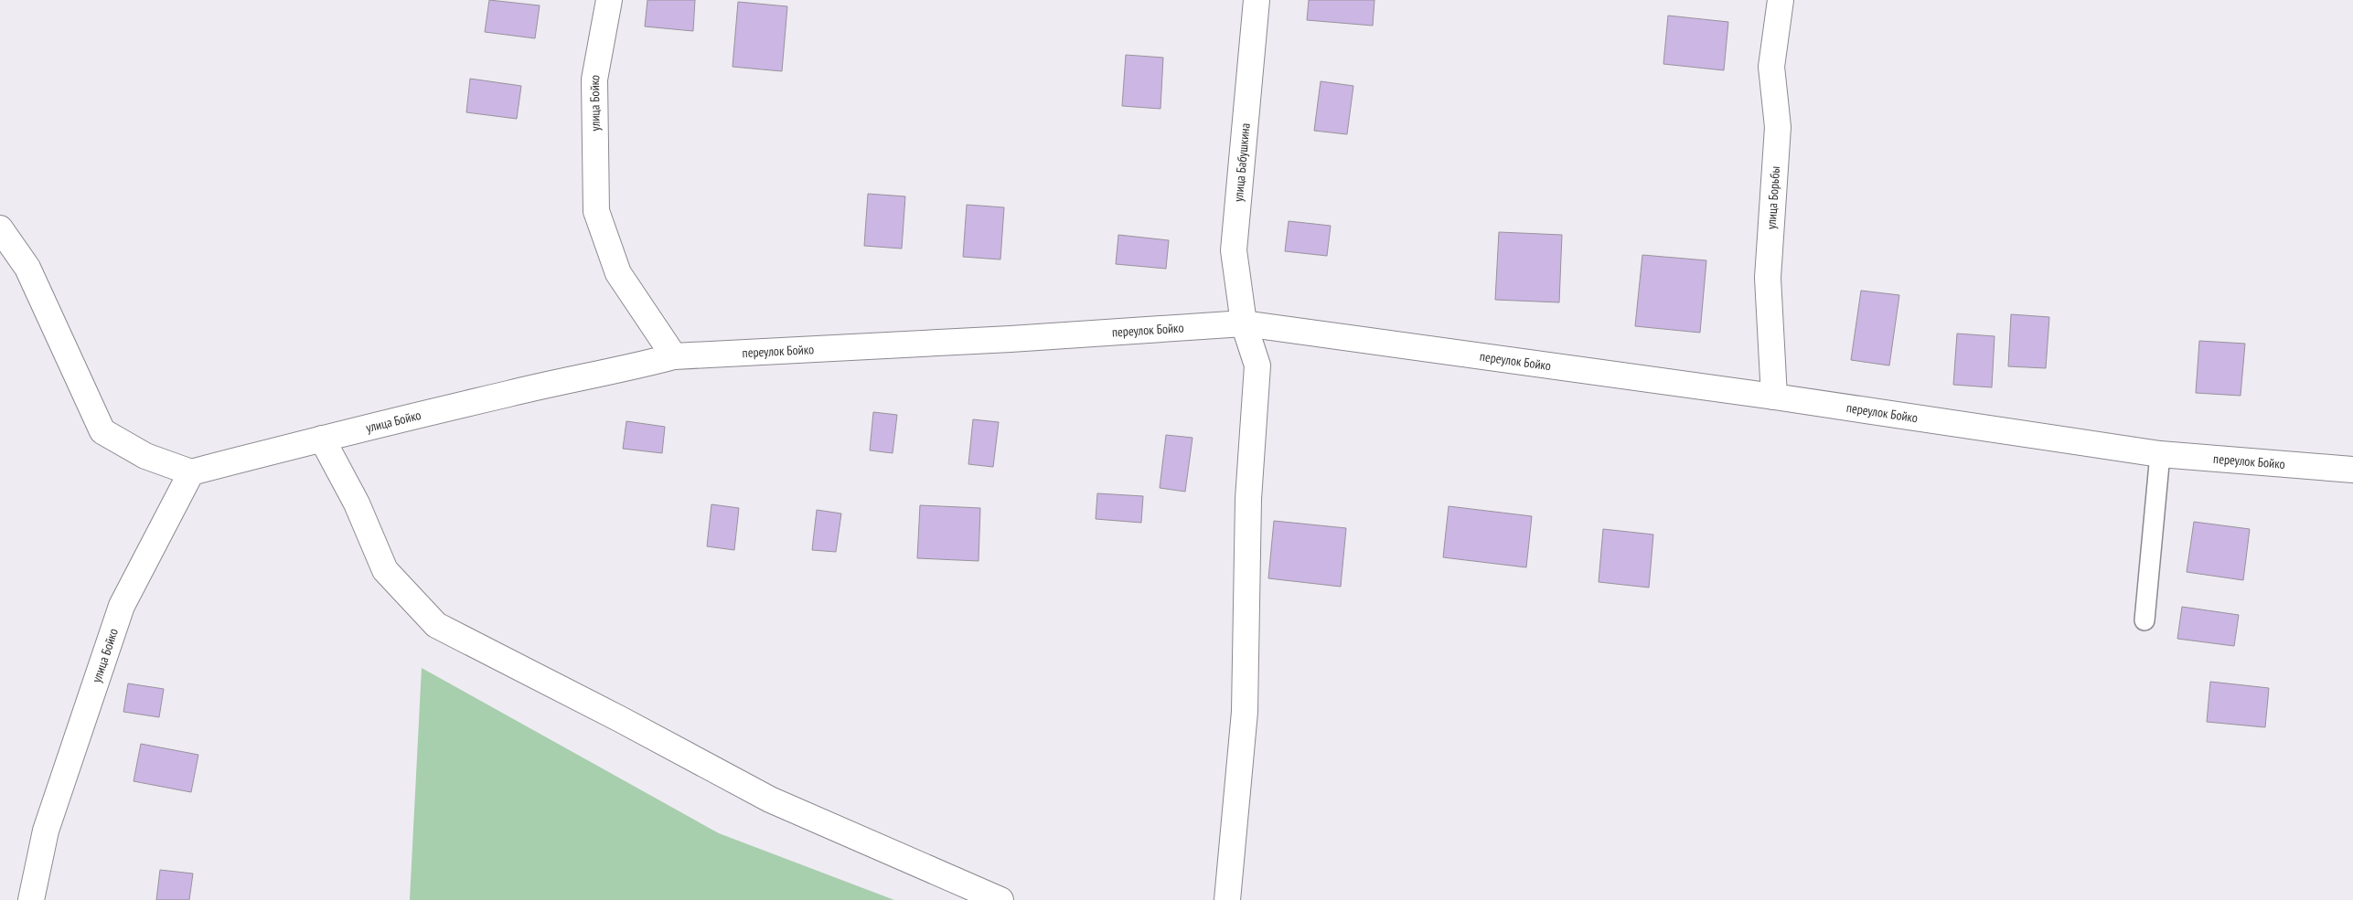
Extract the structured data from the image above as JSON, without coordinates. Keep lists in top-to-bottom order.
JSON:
{
  "streets": {
    "street": [
      "улица Бойко",
      "улица Бабушкина",
      "улица Борьбы",
      "переулок Бойко"
    ]
  },
  "crossings": [
    ["улица Бойко", "переулок Бойко"],
    ["улица Бабушкина", "переулок Бойко"],
    ["улица Борьбы", "переулок Бойко"]
  ]
}
